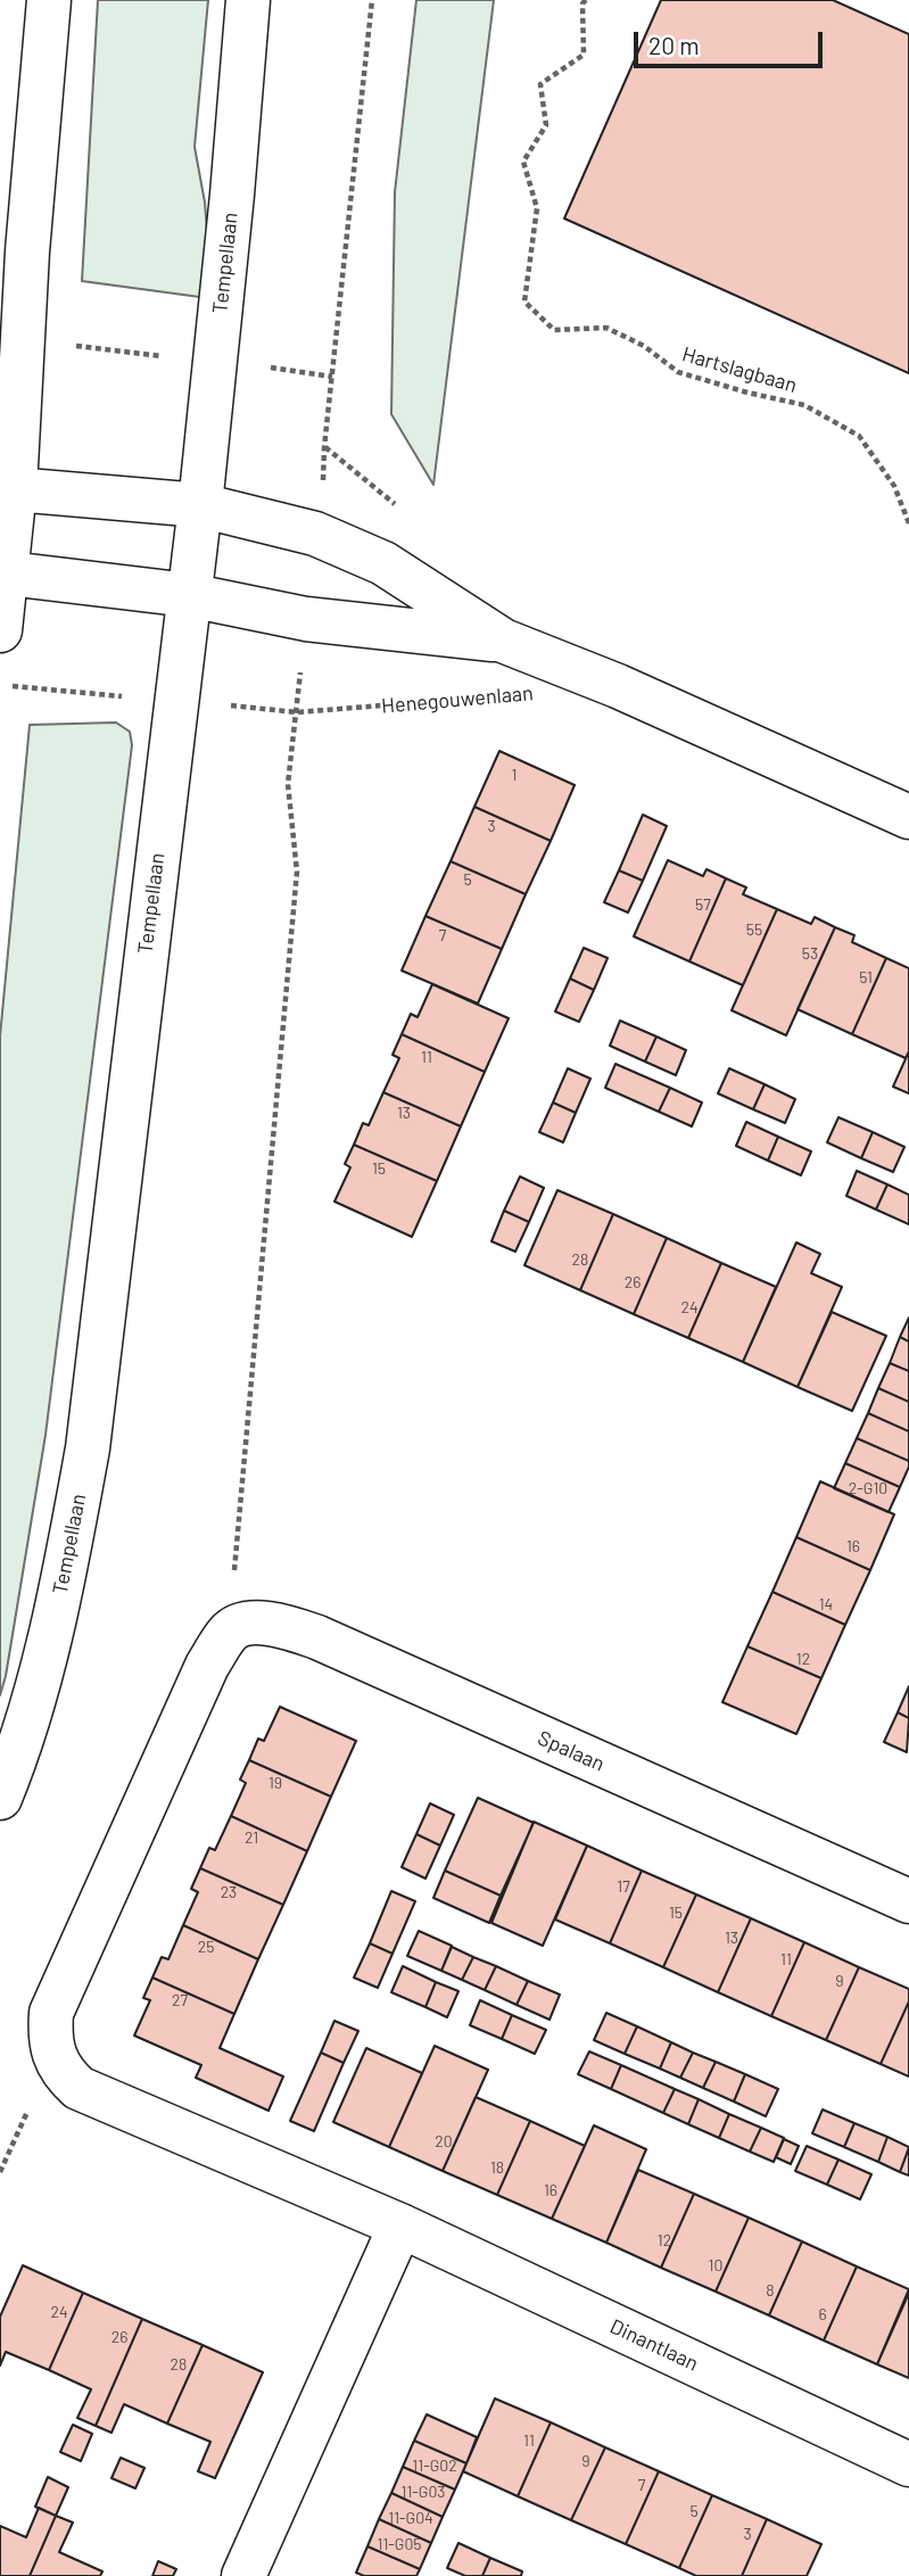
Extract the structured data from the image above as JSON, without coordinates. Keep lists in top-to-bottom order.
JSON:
{
  "streets": {
    "street": [
      "Tempellaan",
      "Henegouwenlaan",
      "Spalaan",
      "Dinantlaan"
    ],
    "path": ["Hartslagbaan"]
  },
  "crossings": [
    ["Tempellaan", "Henegouwenlaan"],
    ["Spalaan", "Dinantlaan"]
  ],
  "house_numbers": [
    "1",
    "3",
    "5",
    "57",
    "55",
    "7",
    "53",
    "51",
    "11",
    "13",
    "15",
    "28",
    "26",
    "24",
    "2-G10",
    "16",
    "14",
    "12",
    "19",
    "21",
    "17",
    "23",
    "15",
    "13",
    "25",
    "11",
    "9",
    "27",
    "20",
    "18",
    "16",
    "12",
    "10",
    "8",
    "24",
    "6",
    "26",
    "28",
    "11",
    "9",
    "11-G02",
    "7",
    "11-G03",
    "5",
    "11-G04",
    "3",
    "11-G05"
  ],
  "scale_bar": "20 m"
}
